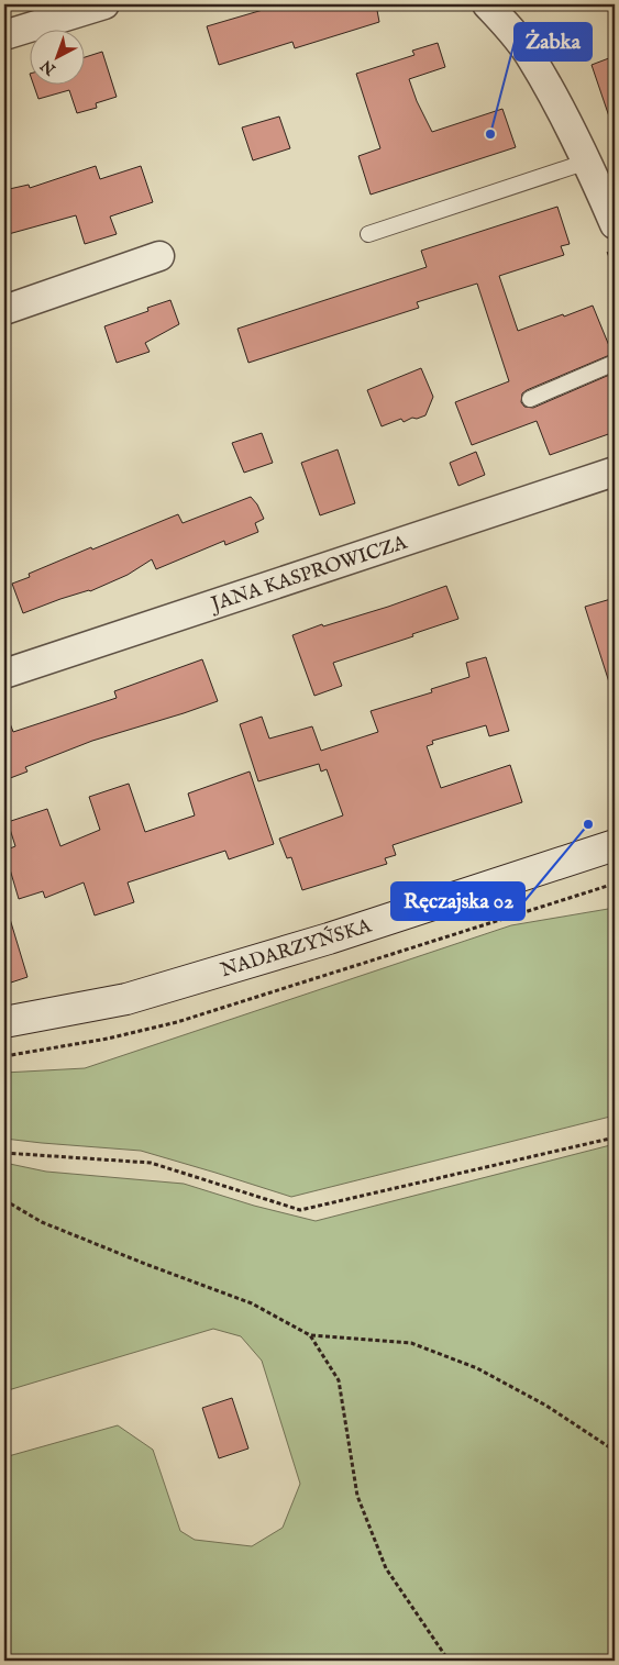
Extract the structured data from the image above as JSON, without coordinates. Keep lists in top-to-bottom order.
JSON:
{
  "streets": {
    "main road": ["NADARZYŃSKA"],
    "street": ["JANA KASPROWICZA"]
  },
  "places": ["Żabka", "Ręczajska 02"],
  "north": "bottom left"
}
